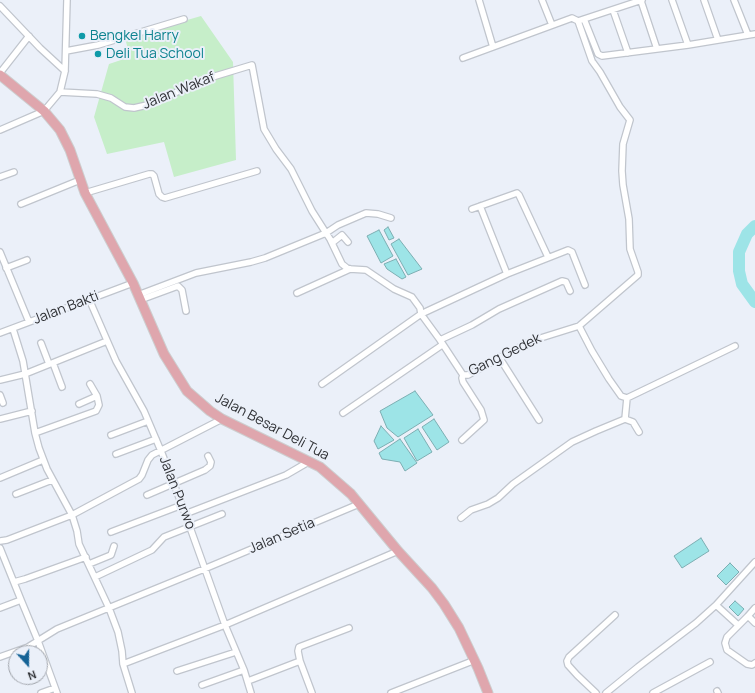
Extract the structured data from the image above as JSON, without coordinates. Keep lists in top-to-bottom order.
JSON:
{
  "streets": {
    "main road": ["Jalan Besar Deli Tua"],
    "street": [
      "Jalan Wakaf",
      "Jalan Bakti",
      "Gang Gedek",
      "Jalan Purwo",
      "Jalan Setia"
    ]
  },
  "crossings": [
    ["Jalan Bakti", "Jalan Besar Deli Tua"],
    ["Jalan Bakti", "Jalan Purwo"],
    ["Jalan Besar Deli Tua", "Jalan Setia"],
    ["Jalan Purwo", "Jalan Setia"]
  ],
  "places": ["Bengkel Harry", "Deli Tua School"],
  "north": "bottom"
}
